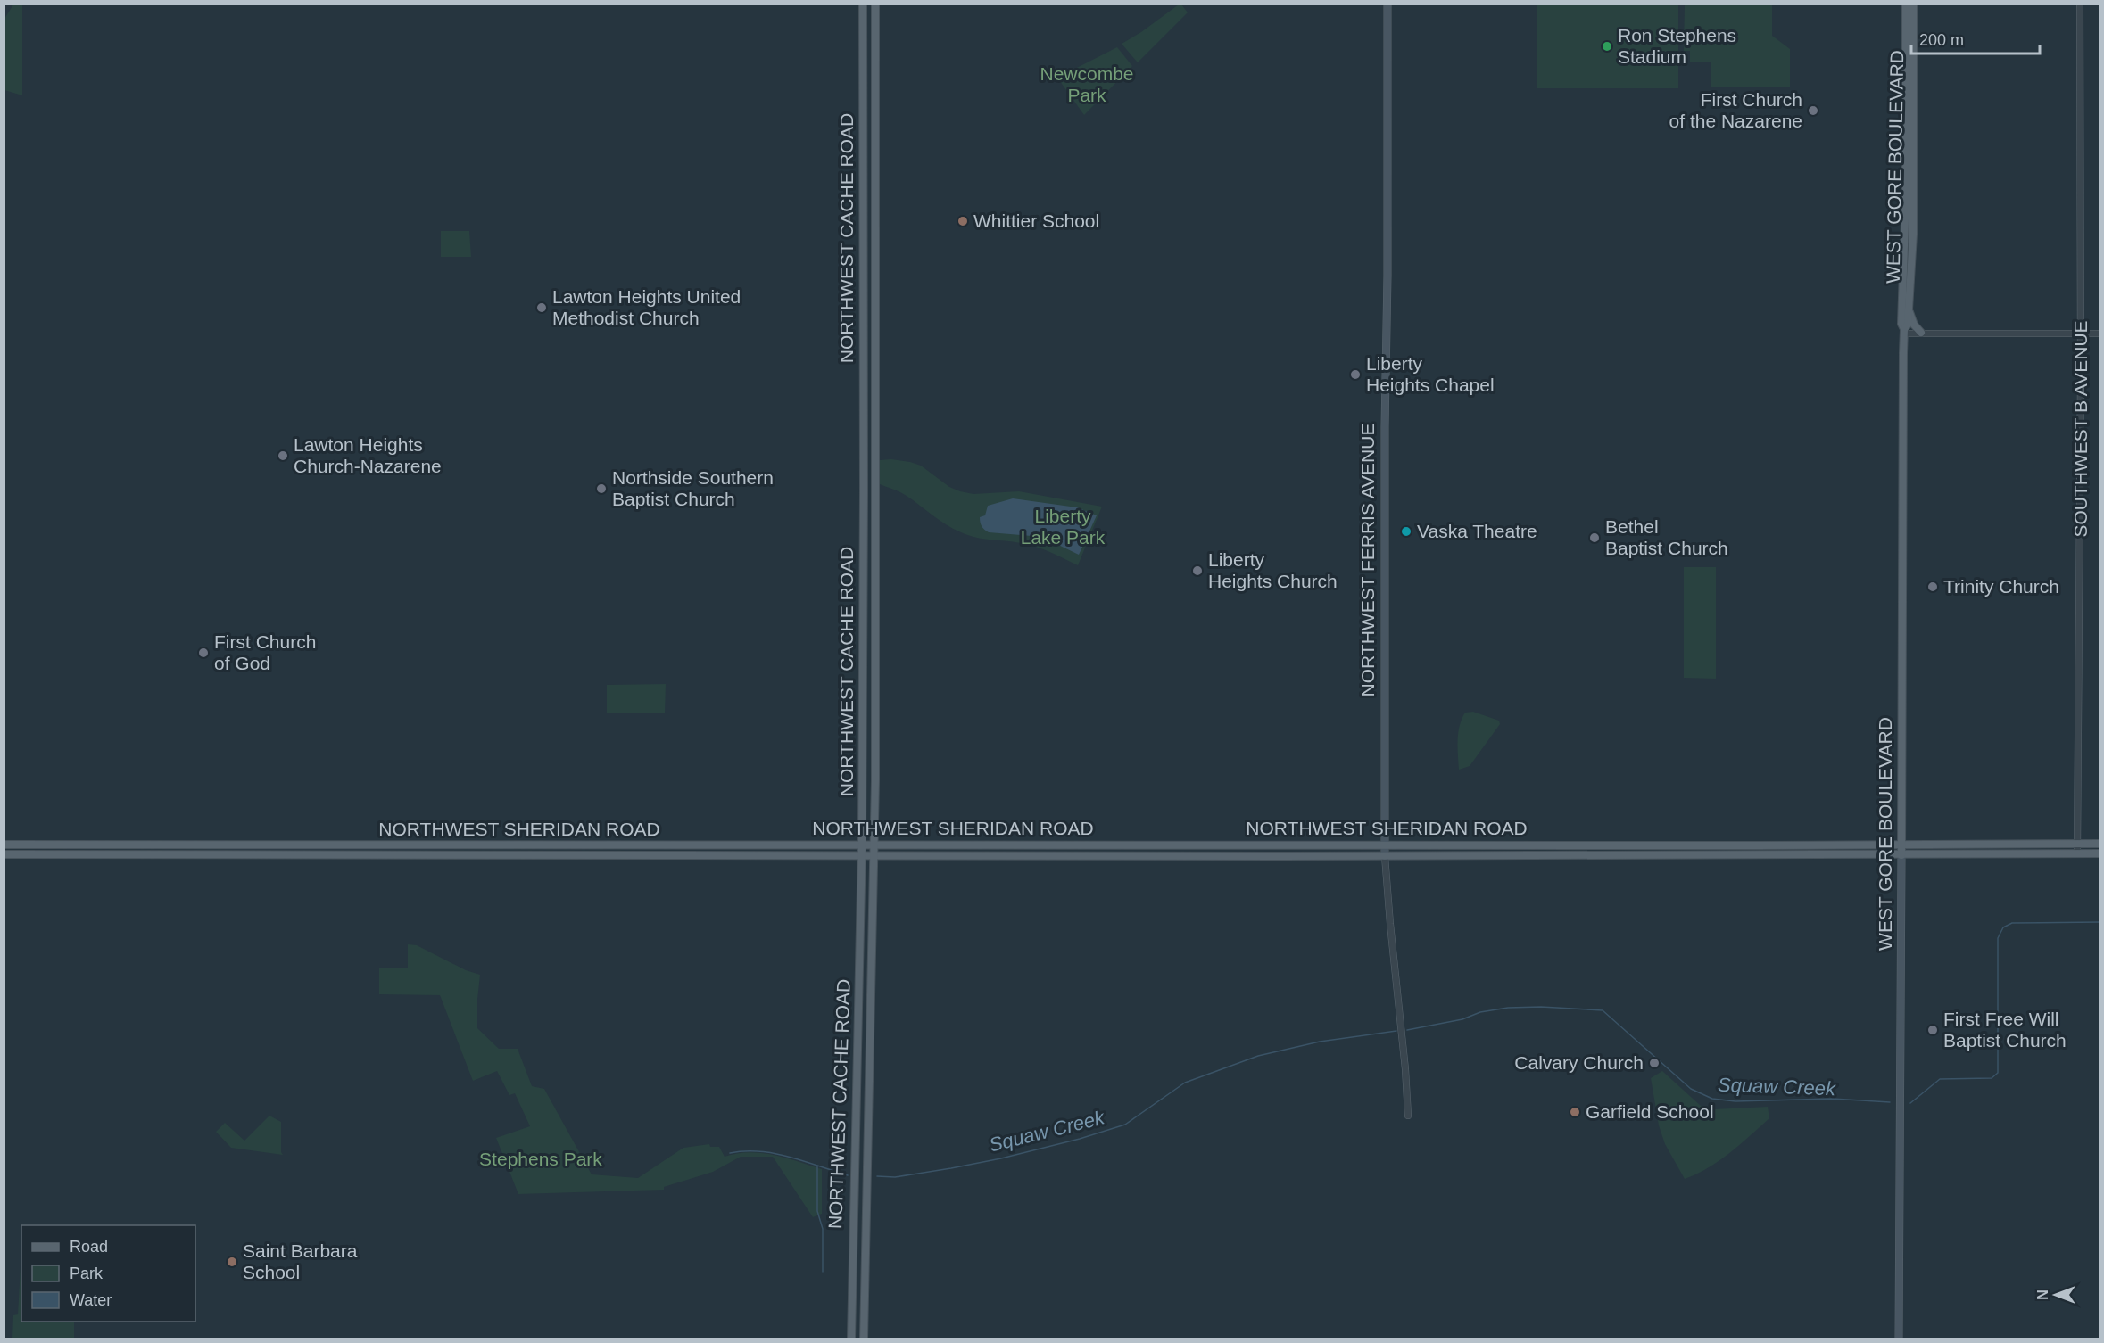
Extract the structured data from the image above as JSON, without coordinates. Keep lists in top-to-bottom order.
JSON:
{
  "streets": {
    "main road": [
      "WEST GORE BOULEVARD",
      "NORTHWEST CACHE ROAD",
      "NORTHWEST FERRIS AVENUE",
      "NORTHWEST SHERIDAN ROAD"
    ],
    "street": ["SOUTHWEST B AVENUE"]
  },
  "crossings": [
    ["WEST GORE BOULEVARD", "NORTHWEST SHERIDAN ROAD"],
    ["NORTHWEST CACHE ROAD", "NORTHWEST SHERIDAN ROAD"],
    ["SOUTHWEST B AVENUE", "NORTHWEST SHERIDAN ROAD"],
    ["NORTHWEST FERRIS AVENUE", "NORTHWEST SHERIDAN ROAD"]
  ],
  "water": ["Squaw Creek"],
  "parks": ["Newcombe Park", "Liberty Lake Park", "Stephens Park"],
  "places": [
    "Ron Stephens Stadium",
    "First Church of the Nazarene",
    "Whittier School",
    "Lawton Heights United Methodist Church",
    "Liberty Heights Chapel",
    "Lawton Heights Church-Nazarene",
    "Northside Southern Baptist Church",
    "Vaska Theatre",
    "Bethel Baptist Church",
    "Liberty Heights Church",
    "Trinity Church",
    "First Church of God",
    "First Free Will Baptist Church",
    "Calvary Church",
    "Garfield School",
    "Saint Barbara School"
  ],
  "legend": ["Road", "Park", "Water"],
  "scale_bar": "200 m",
  "north": "left"
}
